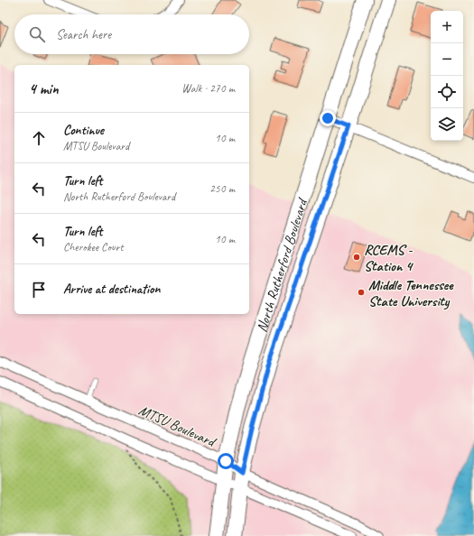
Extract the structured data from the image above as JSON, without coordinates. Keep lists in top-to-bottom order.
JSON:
{
  "streets": {
    "main road": ["North Rutherford Boulevard"],
    "street": ["MTSU Boulevard"]
  },
  "crossings": [
    ["North Rutherford Boulevard", "MTSU Boulevard"]
  ],
  "places": ["RCEMS - Station 4", "Middle Tennessee State University"],
  "page": {
    "map_buttons": ["+", "−"],
    "search": "Search here",
    "heading": ["4 min", "Walk · 270 m"],
    "list": [
      ["Continue", "MTSU Boulevard", "10 m"],
      ["Turn left", "North Rutherford Boulevard", "250 m"],
      ["Turn left", "Cherokee Court", "10 m"],
      "Arrive at destination"
    ]
  }
}
